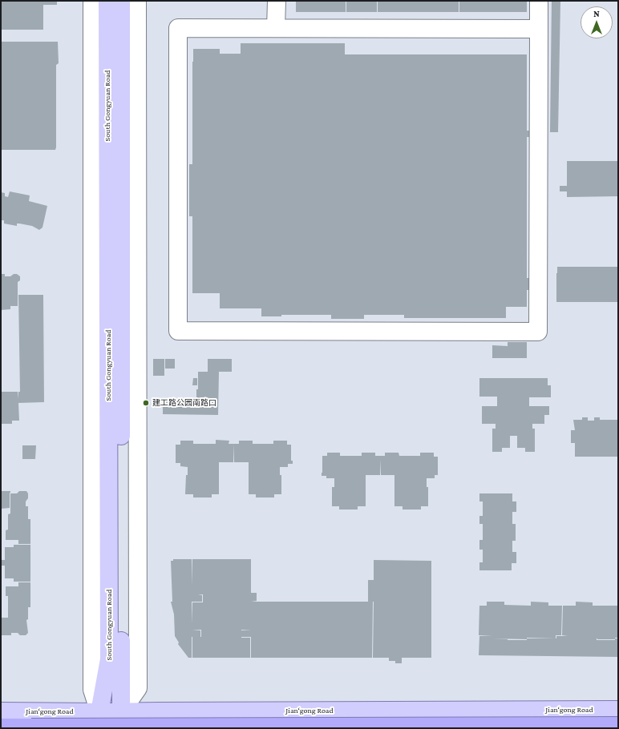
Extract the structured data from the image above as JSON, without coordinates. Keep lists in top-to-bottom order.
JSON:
{
  "streets": {
    "main road": ["South Gongyuan Road", "Jian‘gong Road"]
  },
  "crossings": [
    ["South Gongyuan Road", "Jian‘gong Road"]
  ],
  "places": ["建工路公园南路口"],
  "north": "top"
}
